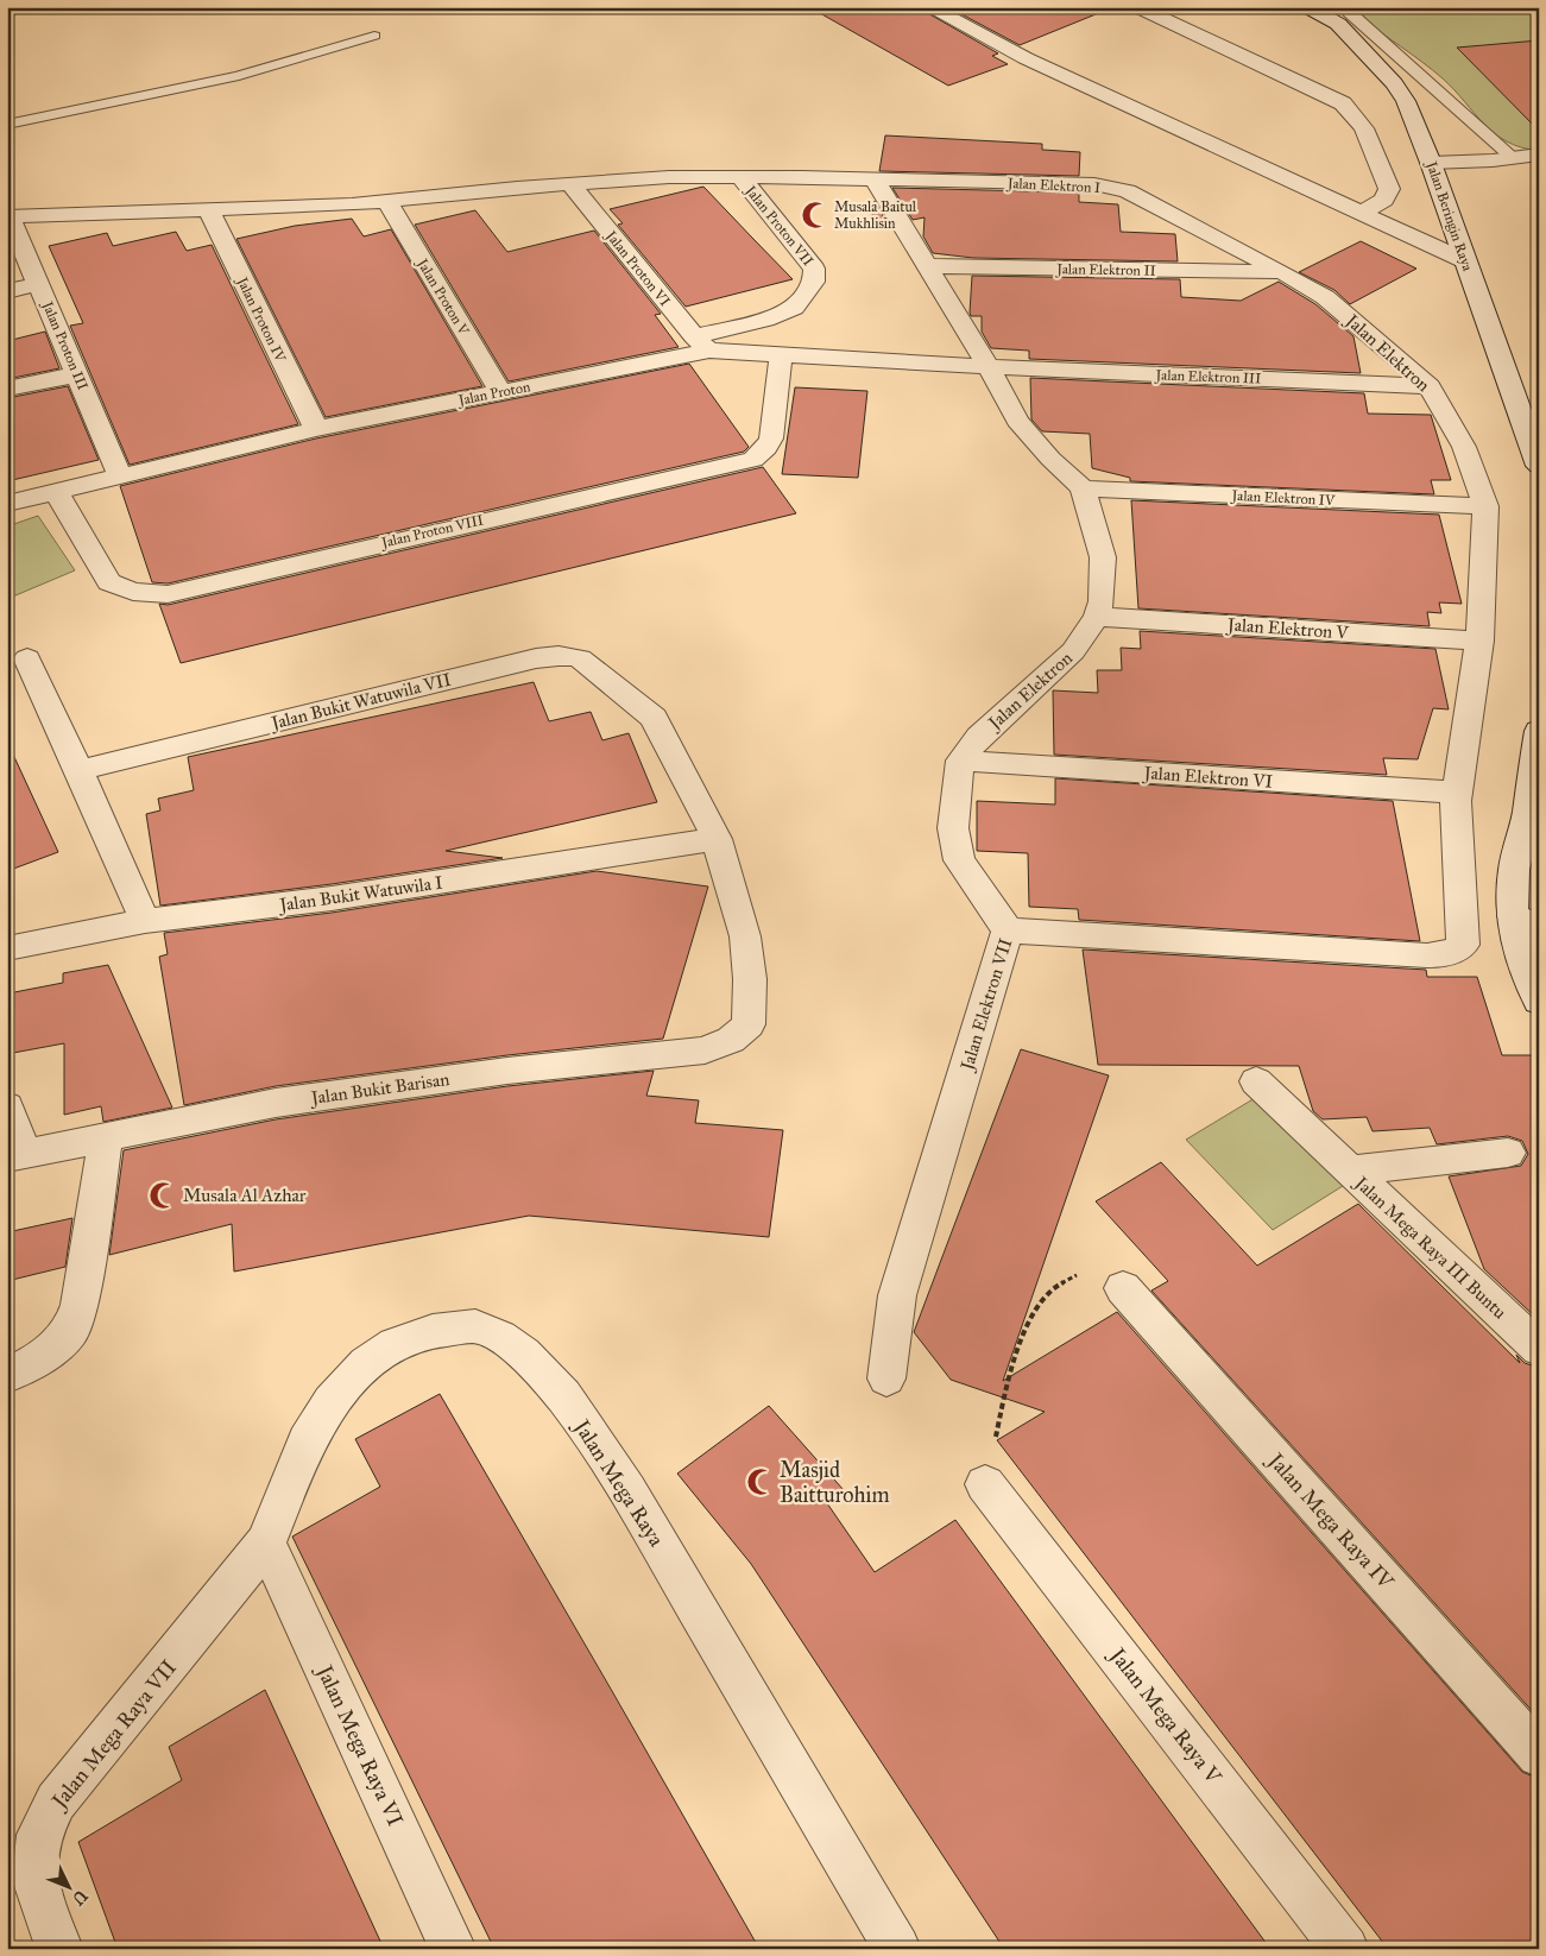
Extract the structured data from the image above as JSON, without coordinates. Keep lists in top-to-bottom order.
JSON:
{
  "streets": {
    "street": [
      "Jalan Elektron I",
      "Jalan Beringin Raya",
      "Jalan Proton VII",
      "Jalan Proton VI",
      "Jalan Elektron II",
      "Jalan Proton V",
      "Jalan Proton IV",
      "Jalan Proton III",
      "Jalan Elektron",
      "Jalan Elektron III",
      "Jalan Proton",
      "Jalan Elektron IV",
      "Jalan Proton VIII",
      "Jalan Elektron V",
      "Jalan Bukit Watuwila VII",
      "Jalan Elektron VI",
      "Jalan Bukit Watuwila I",
      "Jalan Elektron VII",
      "Jalan Bukit Barisan",
      "Jalan Mega Raya III Buntu",
      "Jalan Mega Raya",
      "Jalan Mega Raya IV",
      "Jalan Mega Raya V",
      "Jalan Mega Raya VII",
      "Jalan Mega Raya VI"
    ]
  },
  "crossings": [
    ["Jalan Elektron I", "Jalan Elektron II"],
    ["Jalan Elektron I", "Jalan Elektron"],
    ["Jalan Proton VII", "Jalan Proton VI"],
    ["Jalan Proton VII", "Jalan Proton"],
    ["Jalan Proton VI", "Jalan Proton"],
    ["Jalan Elektron II", "Jalan Elektron"],
    ["Jalan Proton V", "Jalan Proton"],
    ["Jalan Proton IV", "Jalan Proton"],
    ["Jalan Proton III", "Jalan Proton"],
    ["Jalan Elektron", "Jalan Elektron III"],
    ["Jalan Elektron", "Jalan Elektron IV"],
    ["Jalan Elektron", "Jalan Elektron V"],
    ["Jalan Elektron", "Jalan Elektron VI"],
    ["Jalan Elektron", "Jalan Elektron VII"],
    ["Jalan Elektron III", "Jalan Proton"],
    ["Jalan Proton", "Jalan Proton VIII"],
    ["Jalan Bukit Watuwila VII", "Jalan Bukit Watuwila I"],
    ["Jalan Bukit Watuwila VII", "Jalan Bukit Barisan"],
    ["Jalan Mega Raya", "Jalan Mega Raya VII"],
    ["Jalan Mega Raya", "Jalan Mega Raya VI"],
    ["Jalan Mega Raya VII", "Jalan Mega Raya VI"]
  ],
  "places": {
    "mosque": ["Musala Baitul Mukhlisin", "Musala Al Azhar", "Masjid Baitturohim"]
  },
  "north": "bottom right"
}
